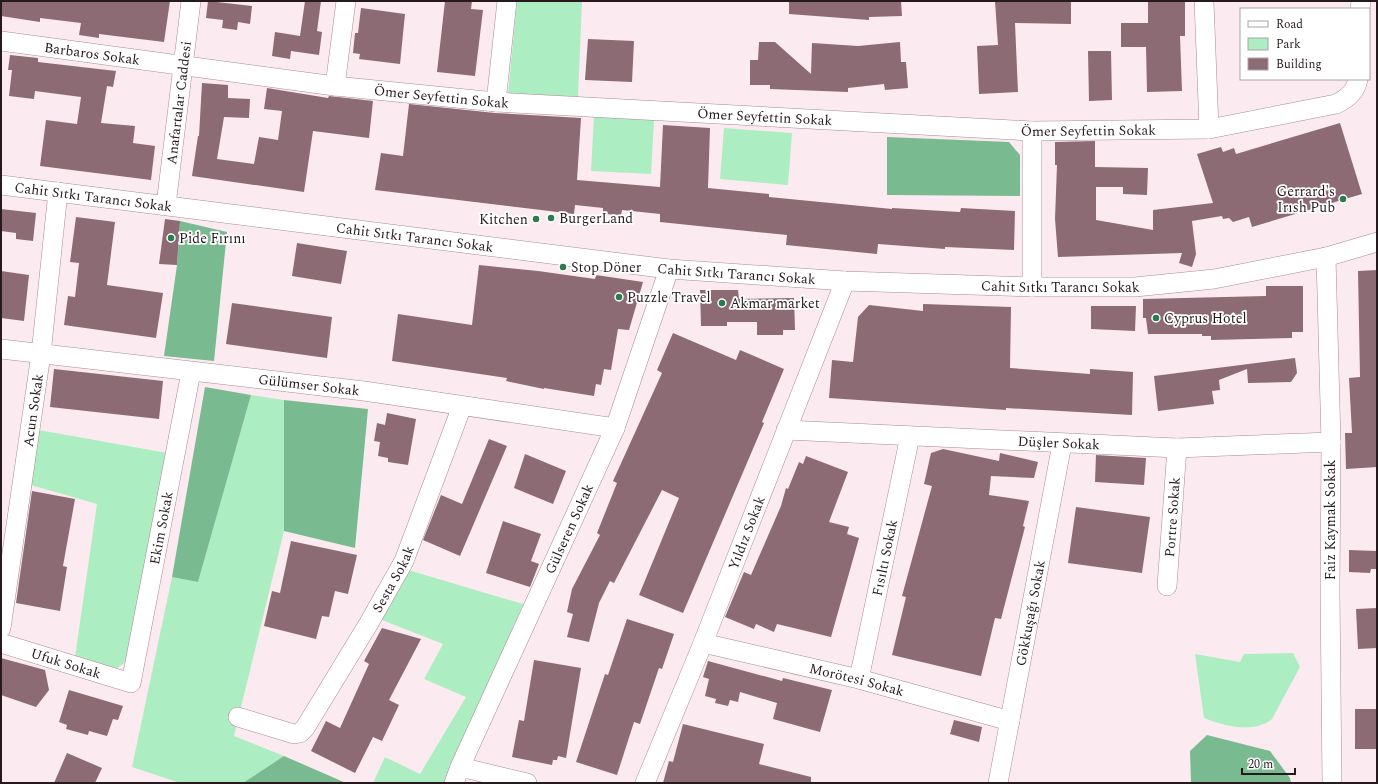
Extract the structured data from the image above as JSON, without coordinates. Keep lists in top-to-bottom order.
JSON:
{
  "streets": {
    "street": [
      "Barbaros Sokak",
      "Ömer Seyfettin Sokak",
      "Anafartalar Caddesi",
      "Cahit Sıtkı Tarancı Sokak",
      "Gülümser Sokak",
      "Acun Sokak",
      "Düşler Sokak",
      "Portre Sokak",
      "Faiz Kaymak Sokak",
      "Ekim Sokak",
      "Gülseren Sokak",
      "Yıldız Sokak",
      "Fısıltı Sokak",
      "Sesta Sokak",
      "Gökkuşağı Sokak",
      "Ufuk Sokak",
      "Morötesi Sokak"
    ]
  },
  "crossings": [
    ["Barbaros Sokak", "Ömer Seyfettin Sokak"],
    ["Barbaros Sokak", "Anafartalar Caddesi"],
    ["Ömer Seyfettin Sokak", "Anafartalar Caddesi"],
    ["Anafartalar Caddesi", "Cahit Sıtkı Tarancı Sokak"],
    ["Cahit Sıtkı Tarancı Sokak", "Acun Sokak"],
    ["Cahit Sıtkı Tarancı Sokak", "Faiz Kaymak Sokak"],
    ["Cahit Sıtkı Tarancı Sokak", "Gülseren Sokak"],
    ["Cahit Sıtkı Tarancı Sokak", "Yıldız Sokak"],
    ["Gülümser Sokak", "Acun Sokak"],
    ["Gülümser Sokak", "Ekim Sokak"],
    ["Gülümser Sokak", "Gülseren Sokak"],
    ["Gülümser Sokak", "Sesta Sokak"],
    ["Düşler Sokak", "Portre Sokak"],
    ["Düşler Sokak", "Faiz Kaymak Sokak"],
    ["Düşler Sokak", "Yıldız Sokak"],
    ["Düşler Sokak", "Fısıltı Sokak"],
    ["Düşler Sokak", "Gökkuşağı Sokak"],
    ["Ekim Sokak", "Ufuk Sokak"],
    ["Yıldız Sokak", "Morötesi Sokak"],
    ["Fısıltı Sokak", "Morötesi Sokak"],
    ["Gökkuşağı Sokak", "Morötesi Sokak"]
  ],
  "places": [
    "Gerrard's Irısh Pub",
    "BurgerLand",
    "Kitchen",
    "Pide Fırını",
    "Stop Döner",
    "Puzzle Travel",
    "Akmar market",
    "Cyprus Hotel"
  ],
  "legend": ["Road", "Park", "Building"],
  "scale_bar": "20 m"
}
